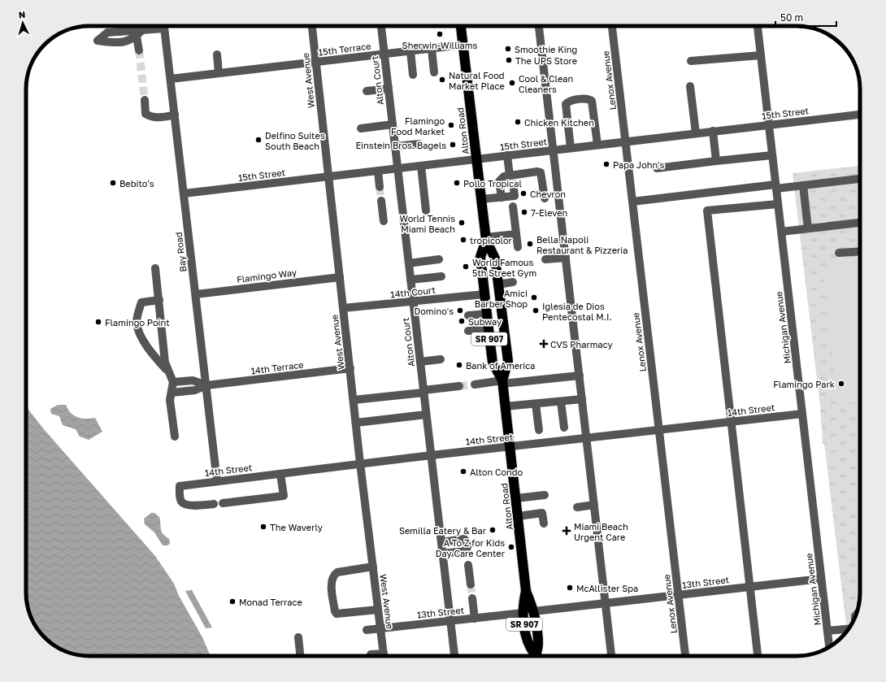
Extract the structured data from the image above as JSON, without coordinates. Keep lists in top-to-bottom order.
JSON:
{
  "streets": {
    "highway": ["Alton Road", "SR 907"],
    "street": [
      "15th Terrace",
      "West Avenue",
      "Alton Court",
      "Lenox Avenue",
      "15th Street",
      "Bay Road",
      "Flamingo Way",
      "14th Court",
      "Michigan Avenue",
      "14th Terrace",
      "14th Street",
      "13th Street"
    ]
  },
  "crossings": [
    ["15th Terrace", "West Avenue"],
    ["15th Terrace", "Alton Court"],
    ["15th Terrace", "Alton Road"],
    ["15th Terrace", "Bay Road"],
    ["West Avenue", "15th Street"],
    ["West Avenue", "Flamingo Way"],
    ["West Avenue", "14th Court"],
    ["West Avenue", "14th Terrace"],
    ["West Avenue", "14th Street"],
    ["West Avenue", "13th Street"],
    ["Alton Court", "15th Street"],
    ["Alton Court", "14th Court"],
    ["Alton Court", "14th Street"],
    ["Alton Court", "13th Street"],
    ["Lenox Avenue", "15th Street"],
    ["Lenox Avenue", "14th Street"],
    ["Lenox Avenue", "13th Street"],
    ["15th Street", "Alton Road"],
    ["15th Street", "Bay Road"],
    ["15th Street", "Michigan Avenue"],
    ["Alton Road", "14th Court"],
    ["Alton Road", "14th Street"],
    ["Alton Road", "13th Street"],
    ["Bay Road", "Flamingo Way"],
    ["Bay Road", "14th Terrace"],
    ["Bay Road", "14th Street"],
    ["Michigan Avenue", "14th Street"],
    ["Michigan Avenue", "13th Street"]
  ],
  "places": {
    "other": [
      "Sherwin-Williams",
      "Smoothie King",
      "The UPS Store",
      "Natural Food Market Place",
      "Cool & Clean Cleaners",
      "Chicken Kitchen",
      "Flamingo Food Market",
      "Delfino Suites South Beach",
      "Einstein Bros. Bagels",
      "Papa John's",
      "Bebito's",
      "Pollo Tropical",
      "Chevron",
      "7-Eleven",
      "World Tennis Miami Beach",
      "tropicolor",
      "Bella Napoli Restaurant & Pizzeria",
      "World Famous 5th Street Gym",
      "Amici Barber Shop",
      "Domino's",
      "Iglesia de Dios Pentecostal M.I.",
      "Subway",
      "Flamingo Point",
      "Bank of America",
      "Flamingo Park",
      "Alton Condo",
      "The Waverly",
      "Semilla Eatery & Bar",
      "A To Z for Kids Day Care Center",
      "McAllister Spa",
      "Monad Terrace"
    ],
    "health": ["CVS Pharmacy", "Miami Beach Urgent Care"]
  },
  "scale_bar": "50 m",
  "north": "top"
}
